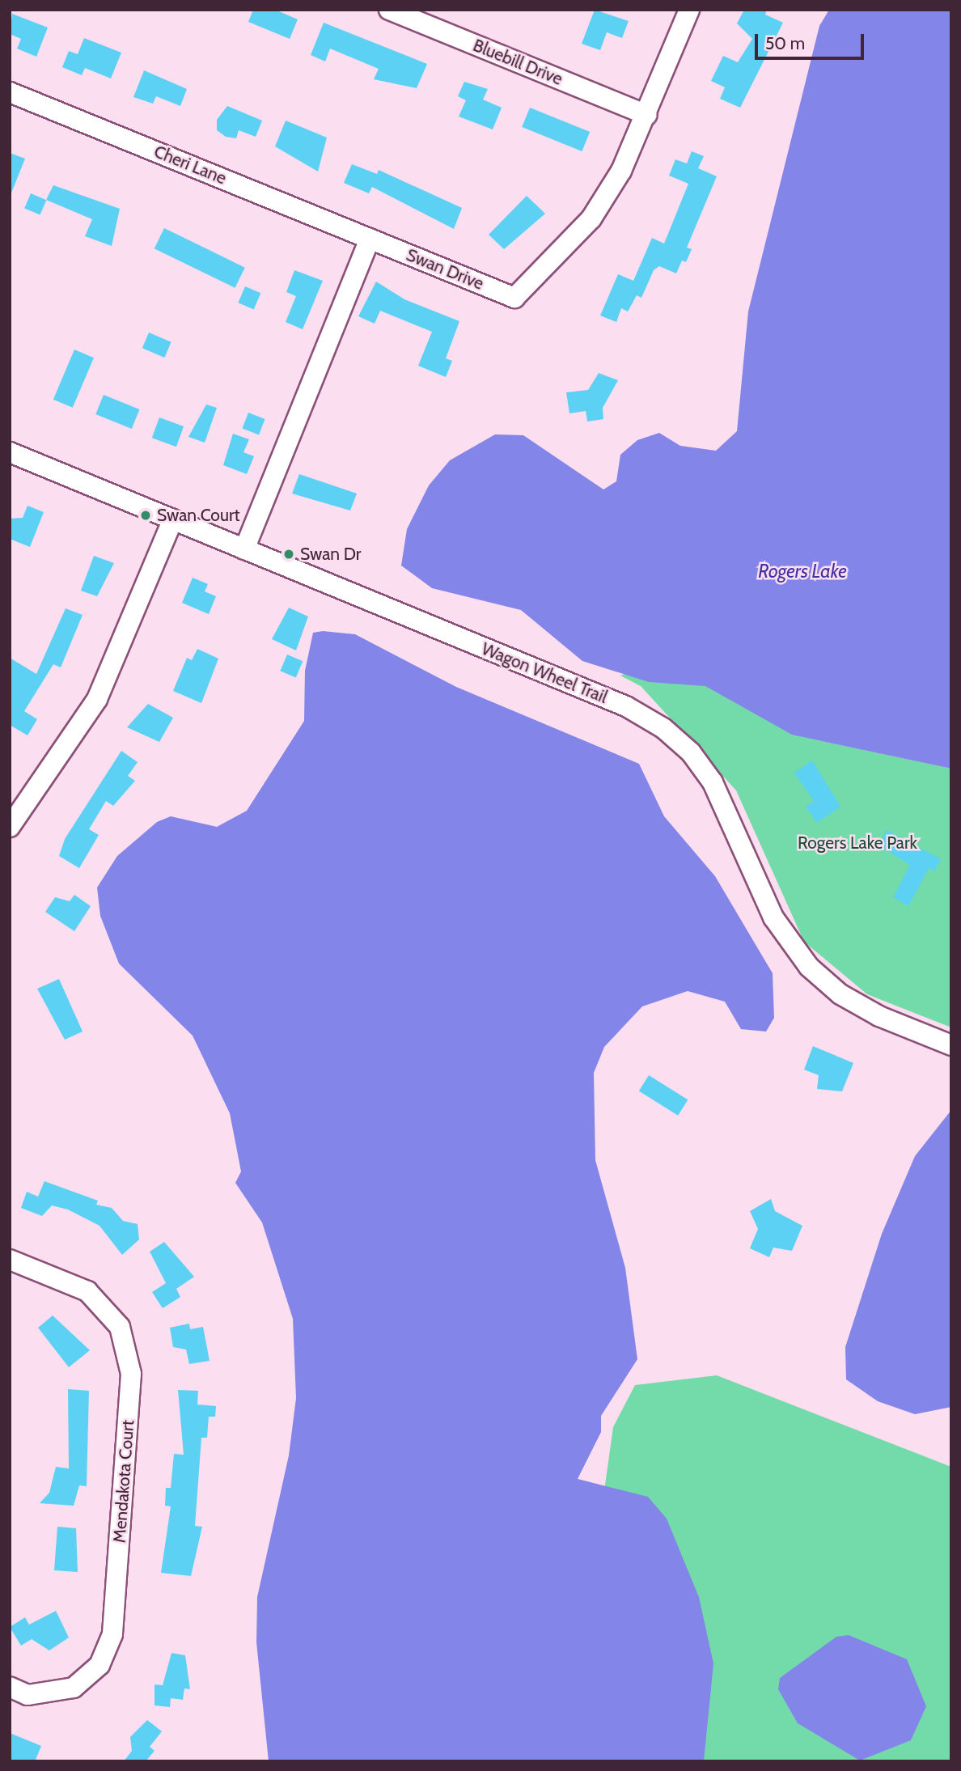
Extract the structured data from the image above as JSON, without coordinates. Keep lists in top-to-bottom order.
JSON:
{
  "streets": {
    "street": [
      "Bluebill Drive",
      "Cheri Lane",
      "Swan Drive",
      "Wagon Wheel Trail",
      "Mendakota Court"
    ]
  },
  "crossings": [
    ["Bluebill Drive", "Swan Drive"],
    ["Cheri Lane", "Swan Drive"]
  ],
  "water": ["Rogers Lake"],
  "parks": ["Rogers Lake Park"],
  "places": ["Swan Court", "Swan Dr"],
  "scale_bar": "50 m"
}
